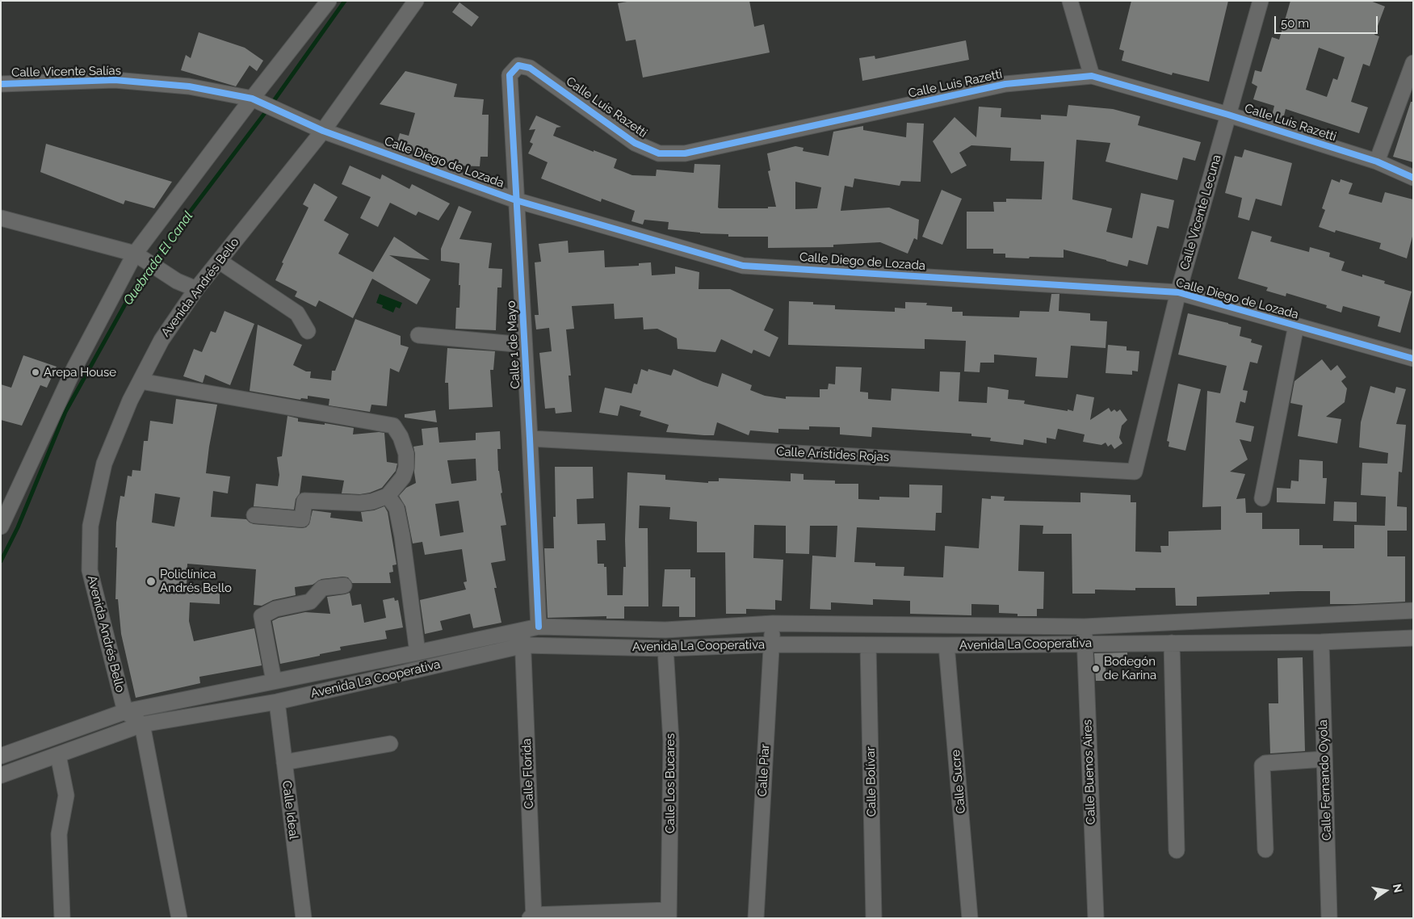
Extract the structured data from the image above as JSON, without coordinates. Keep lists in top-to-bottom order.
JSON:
{
  "streets": {
    "street": [
      "Calle Vicente Salías",
      "Calle Luis Razetti",
      "Calle Diego de Lozada",
      "Calle Vicente Lecuna",
      "Avenida Andrés Bello",
      "Calle 1 de Mayo",
      "Calle Arístides Rojas",
      "Avenida La Cooperativa",
      "Calle Piar",
      "Calle Buenos Aires",
      "Calle Florida",
      "Calle Fernando Oyola",
      "Calle Bolívar",
      "Calle Sucre",
      "Calle Los Bucares",
      "Calle Ideal"
    ]
  },
  "crossings": [
    ["Calle Vicente Salías", "Calle Diego de Lozada"],
    ["Calle Luis Razetti", "Calle Vicente Lecuna"],
    ["Calle Luis Razetti", "Calle 1 de Mayo"],
    ["Calle Diego de Lozada", "Calle Vicente Lecuna"],
    ["Calle Diego de Lozada", "Avenida Andrés Bello"],
    ["Calle Diego de Lozada", "Calle 1 de Mayo"],
    ["Calle Vicente Lecuna", "Calle Arístides Rojas"],
    ["Avenida Andrés Bello", "Avenida La Cooperativa"],
    ["Calle 1 de Mayo", "Calle Arístides Rojas"],
    ["Calle 1 de Mayo", "Avenida La Cooperativa"],
    ["Avenida La Cooperativa", "Calle Piar"],
    ["Avenida La Cooperativa", "Calle Buenos Aires"],
    ["Avenida La Cooperativa", "Calle Florida"],
    ["Avenida La Cooperativa", "Calle Fernando Oyola"],
    ["Avenida La Cooperativa", "Calle Bolívar"],
    ["Avenida La Cooperativa", "Calle Sucre"],
    ["Avenida La Cooperativa", "Calle Los Bucares"],
    ["Avenida La Cooperativa", "Calle Ideal"]
  ],
  "water": ["Quebrada El Canal"],
  "places": ["Arepa House", "Policlínica Andrés Bello", "Bodegón de Karina"],
  "scale_bar": "50 m",
  "north": "right"
}
